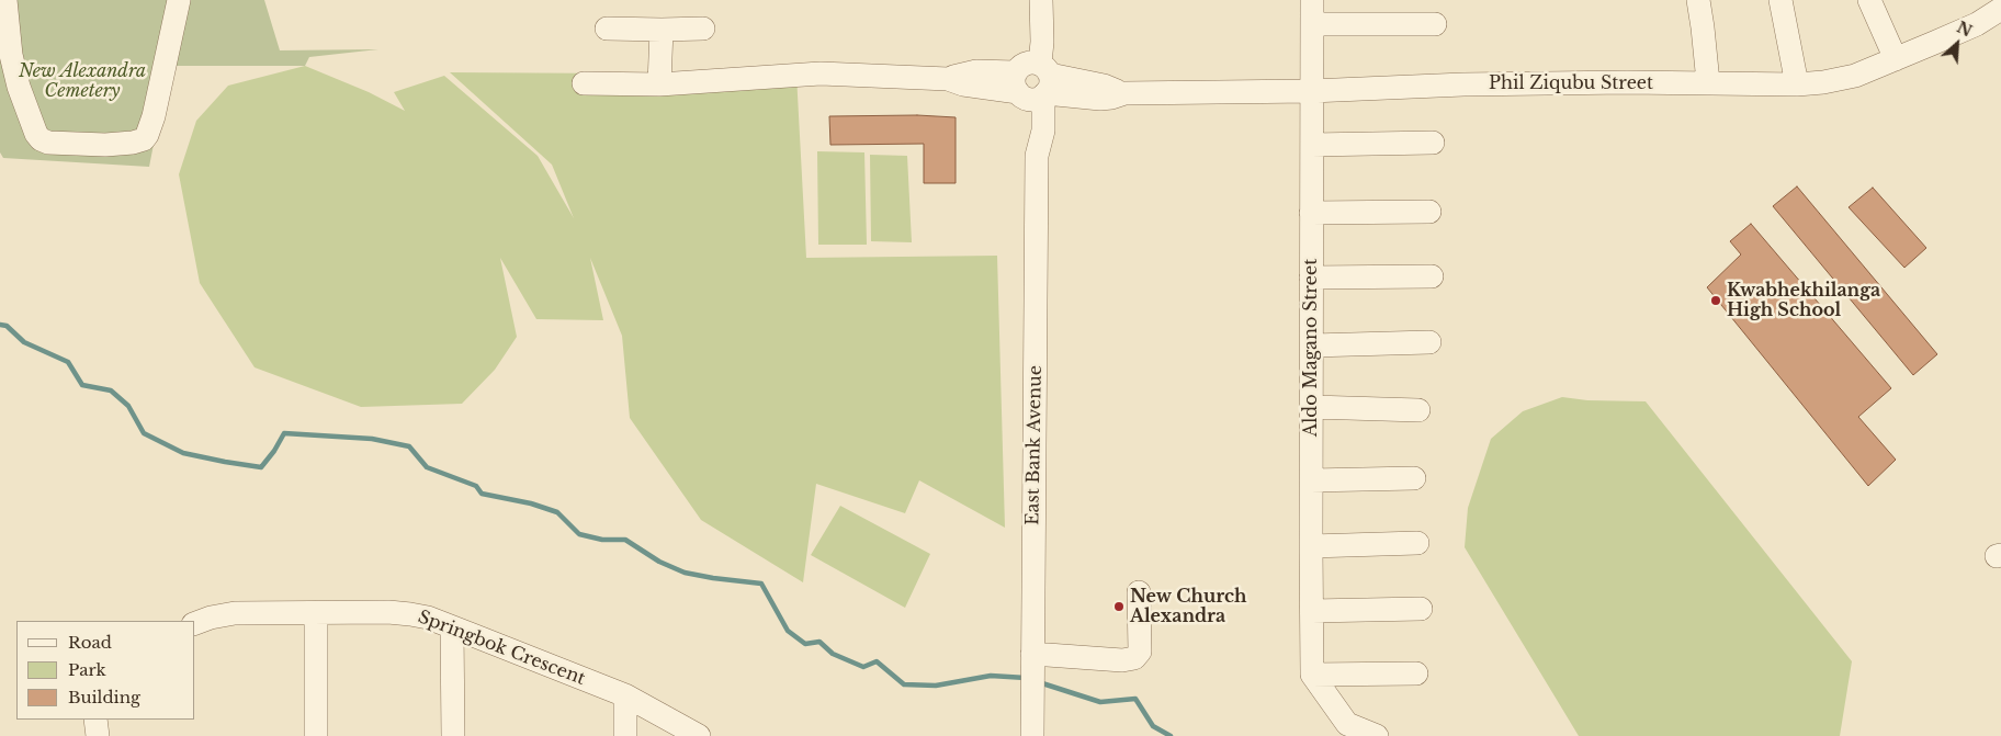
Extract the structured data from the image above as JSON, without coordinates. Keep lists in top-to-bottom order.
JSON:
{
  "streets": {
    "street": [
      "Phil Ziqubu Street",
      "Aldo Magano Street",
      "East Bank Avenue",
      "Springbok Crescent"
    ]
  },
  "crossings": [
    ["Phil Ziqubu Street", "Aldo Magano Street"],
    ["Phil Ziqubu Street", "East Bank Avenue"]
  ],
  "parks": ["New Alexandra Cemetery"],
  "places": ["Kwabhekhilanga High School", "New Church Alexandra"],
  "legend": ["Road", "Park", "Building"],
  "north": "top right"
}
